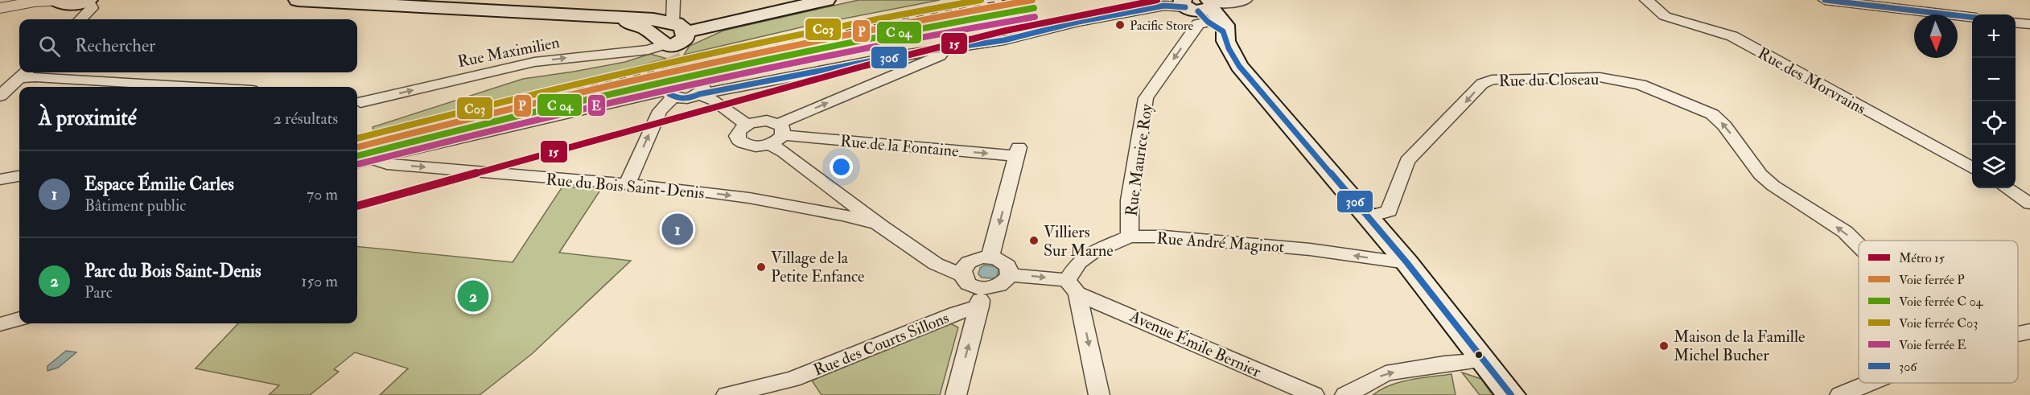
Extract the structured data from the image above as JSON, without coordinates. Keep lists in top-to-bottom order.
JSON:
{
  "streets": {
    "street": [
      "Rue Maximilien",
      "Rue du Closeau",
      "Rue des Morvrains",
      "Rue de la Fontaine",
      "Rue Maurice Roy",
      "Rue du Bois Saint-Denis",
      "Rue André Maginot",
      "Rue des Courts Sillons",
      "Avenue Émile Bernier"
    ]
  },
  "crossings": [
    ["Rue de la Fontaine", "Rue des Courts Sillons"],
    ["Rue de la Fontaine", "Avenue Émile Bernier"],
    ["Rue Maurice Roy", "Rue André Maginot"],
    ["Rue André Maginot", "Avenue Émile Bernier"],
    ["Rue des Courts Sillons", "Avenue Émile Bernier"]
  ],
  "one_way": ["Rue Maurice Roy", "Rue André Maginot"],
  "places": [
    "Pacific Store",
    "Villiers Sur Marne",
    "Village de la Petite Enfance",
    "Maison de la Famille Michel Bucher"
  ],
  "lines": [
    "metro line 15",
    "rail line P",
    "rail line C03",
    "transit line 306",
    "rail line E"
  ],
  "legend": [
    "Métro 15",
    "Voie ferrée P",
    "Voie ferrée C 04",
    "Voie ferrée C03",
    "Voie ferrée E",
    "306"
  ],
  "north": "bottom",
  "page": {
    "map_buttons": ["+", "−"],
    "search": "Rechercher",
    "heading": ["À proximité", "2 résultats"],
    "list": [
      {
        "mark": "1",
        "name": "Espace Émilie Carles",
        "note": "Bâtiment public",
        "value": "70 m"
      },
      {
        "mark": "2",
        "name": "Parc du Bois Saint-Denis",
        "note": "Parc",
        "value": "150 m"
      }
    ],
    "pins": ["1", "2"]
  }
}
